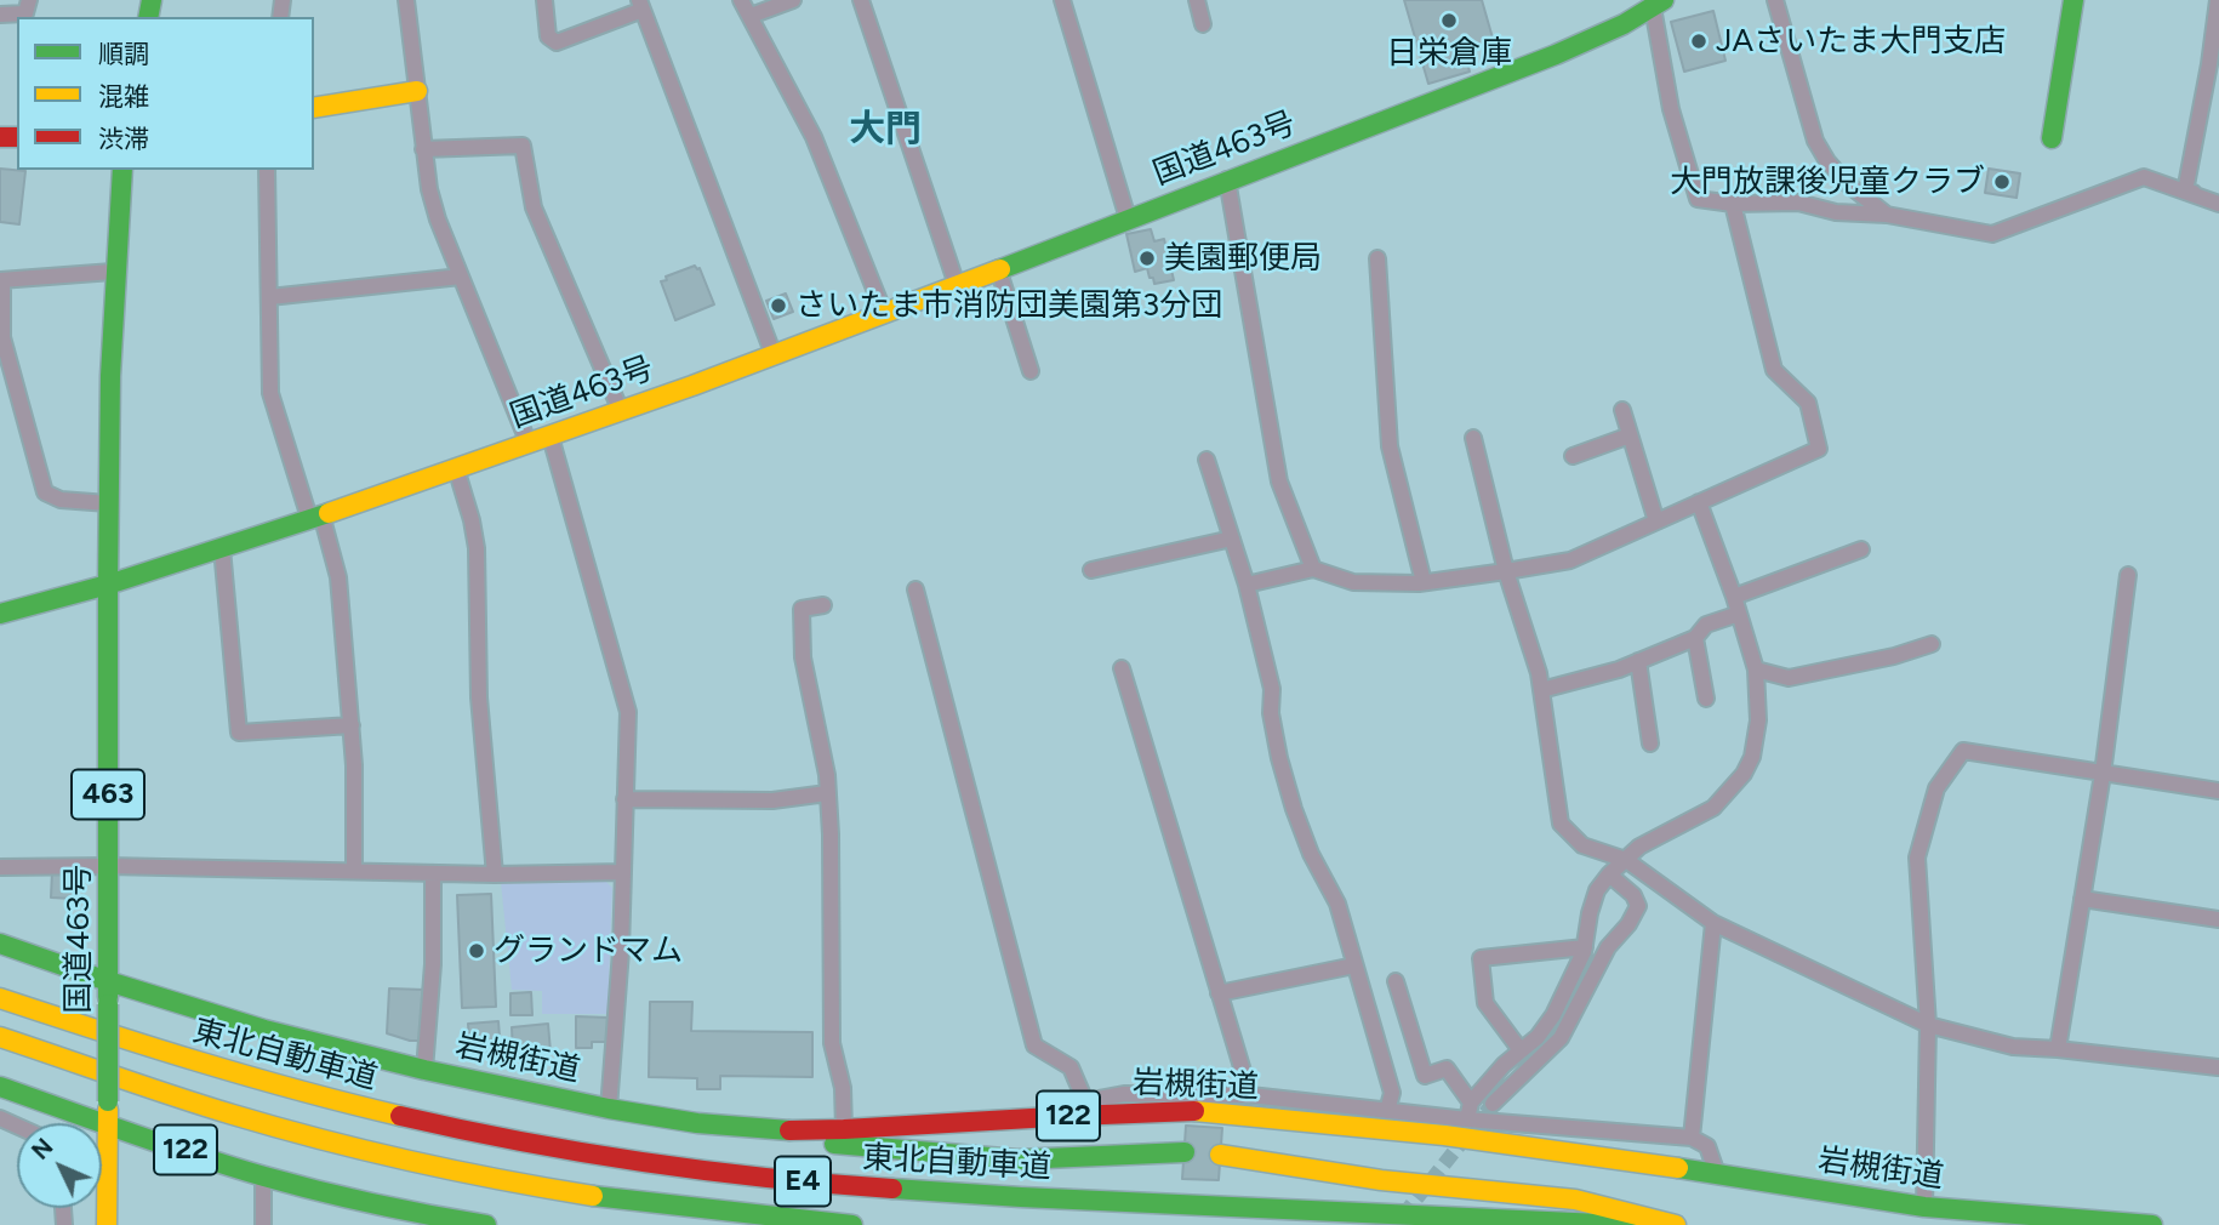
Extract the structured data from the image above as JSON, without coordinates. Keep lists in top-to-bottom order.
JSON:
{
  "streets": {
    "main road": [
      "国道463号",
      "463",
      "東北自動車道",
      "岩槻街道",
      "122",
      "E4"
    ]
  },
  "crossings": [
    ["国道463号", "岩槻街道"],
    ["国道463号", "122"]
  ],
  "districts": ["大門"],
  "places": [
    "日栄倉庫",
    "JAさいたま大門支店",
    "大門放課後児童クラブ",
    "美園郵便局",
    "さいたま市消防団美園第3分団",
    "グランドマム"
  ],
  "legend": ["順調", "混雑", "渋滞"],
  "north": "top left"
}
